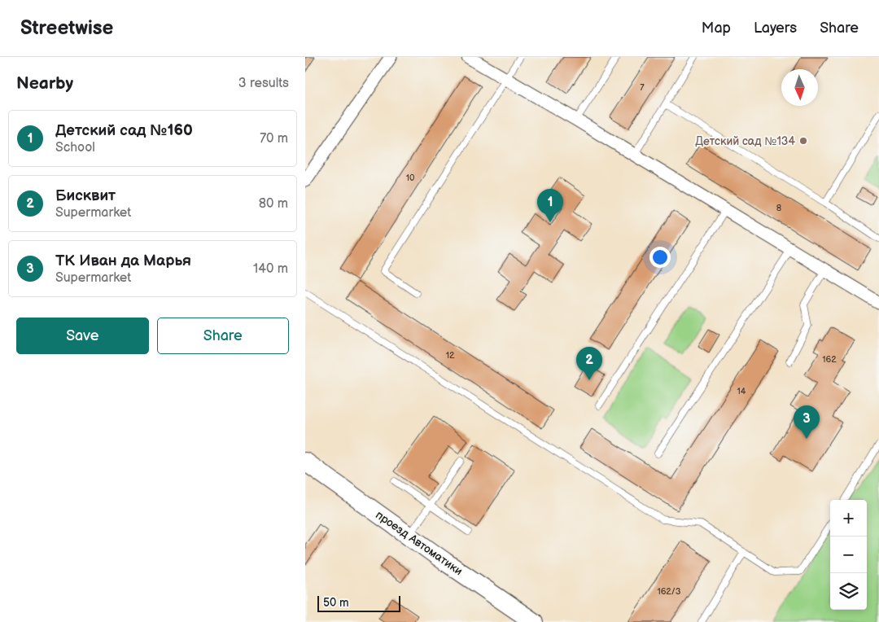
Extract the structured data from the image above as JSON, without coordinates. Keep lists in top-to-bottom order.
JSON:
{
  "streets": {
    "main road": ["проезд Автоматики"]
  },
  "places": ["Детский сад №134"],
  "house_numbers": [
    "7",
    "10",
    "8",
    "12",
    "162",
    "14",
    "162/3"
  ],
  "scale_bar": "50 m",
  "north": "bottom",
  "page": {
    "header": "Streetwise",
    "nav": ["Map", "Layers", "Share"],
    "heading": ["Nearby", "3 results"],
    "list": [
      {
        "mark": "1",
        "name": "Детский сад №160",
        "note": "School",
        "value": "70 m"
      },
      {
        "mark": "2",
        "name": "Бисквит",
        "note": "Supermarket",
        "value": "80 m"
      },
      {
        "mark": "3",
        "name": "ТК Иван да Марья",
        "note": "Supermarket",
        "value": "140 m"
      }
    ],
    "pins": ["1", "2", "3"],
    "buttons": ["Save", "Share"],
    "map_buttons": ["+", "−"],
    "scale": "50 m"
  }
}
